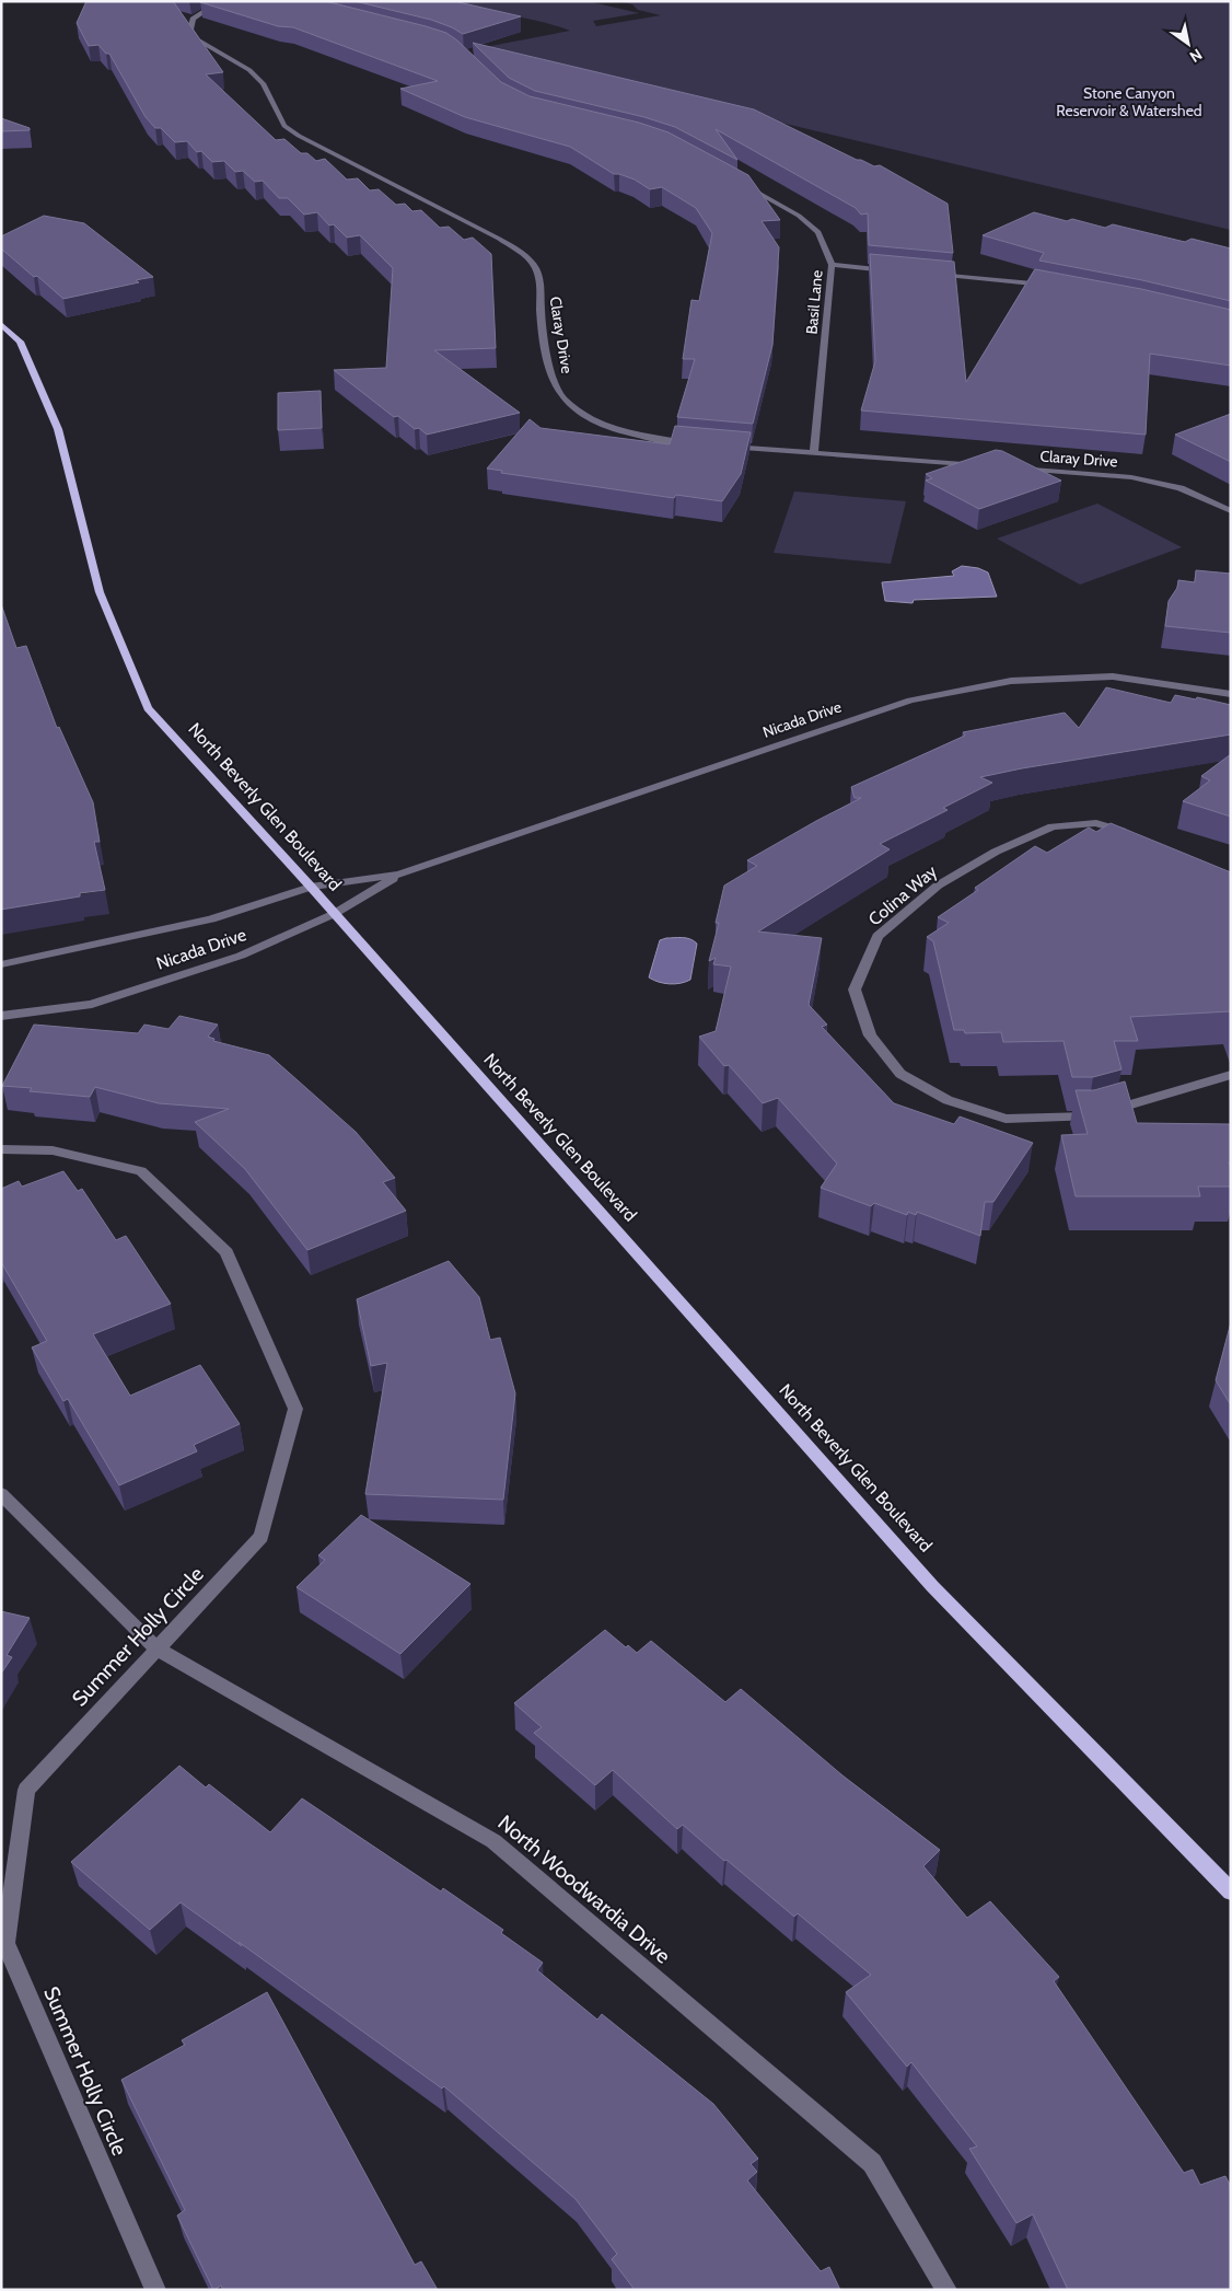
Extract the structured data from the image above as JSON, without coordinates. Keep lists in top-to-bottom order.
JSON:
{
  "streets": {
    "main road": ["North Beverly Glen Boulevard"],
    "street": [
      "Basil Lane",
      "Claray Drive",
      "Nicada Drive",
      "Colina Way",
      "Summer Holly Circle",
      "North Woodwardia Drive"
    ]
  },
  "crossings": [
    ["Nicada Drive", "North Beverly Glen Boulevard"],
    ["Summer Holly Circle", "North Woodwardia Drive"]
  ],
  "parks": ["Stone Canyon Reservoir & Watershed"],
  "north": "bottom right"
}
